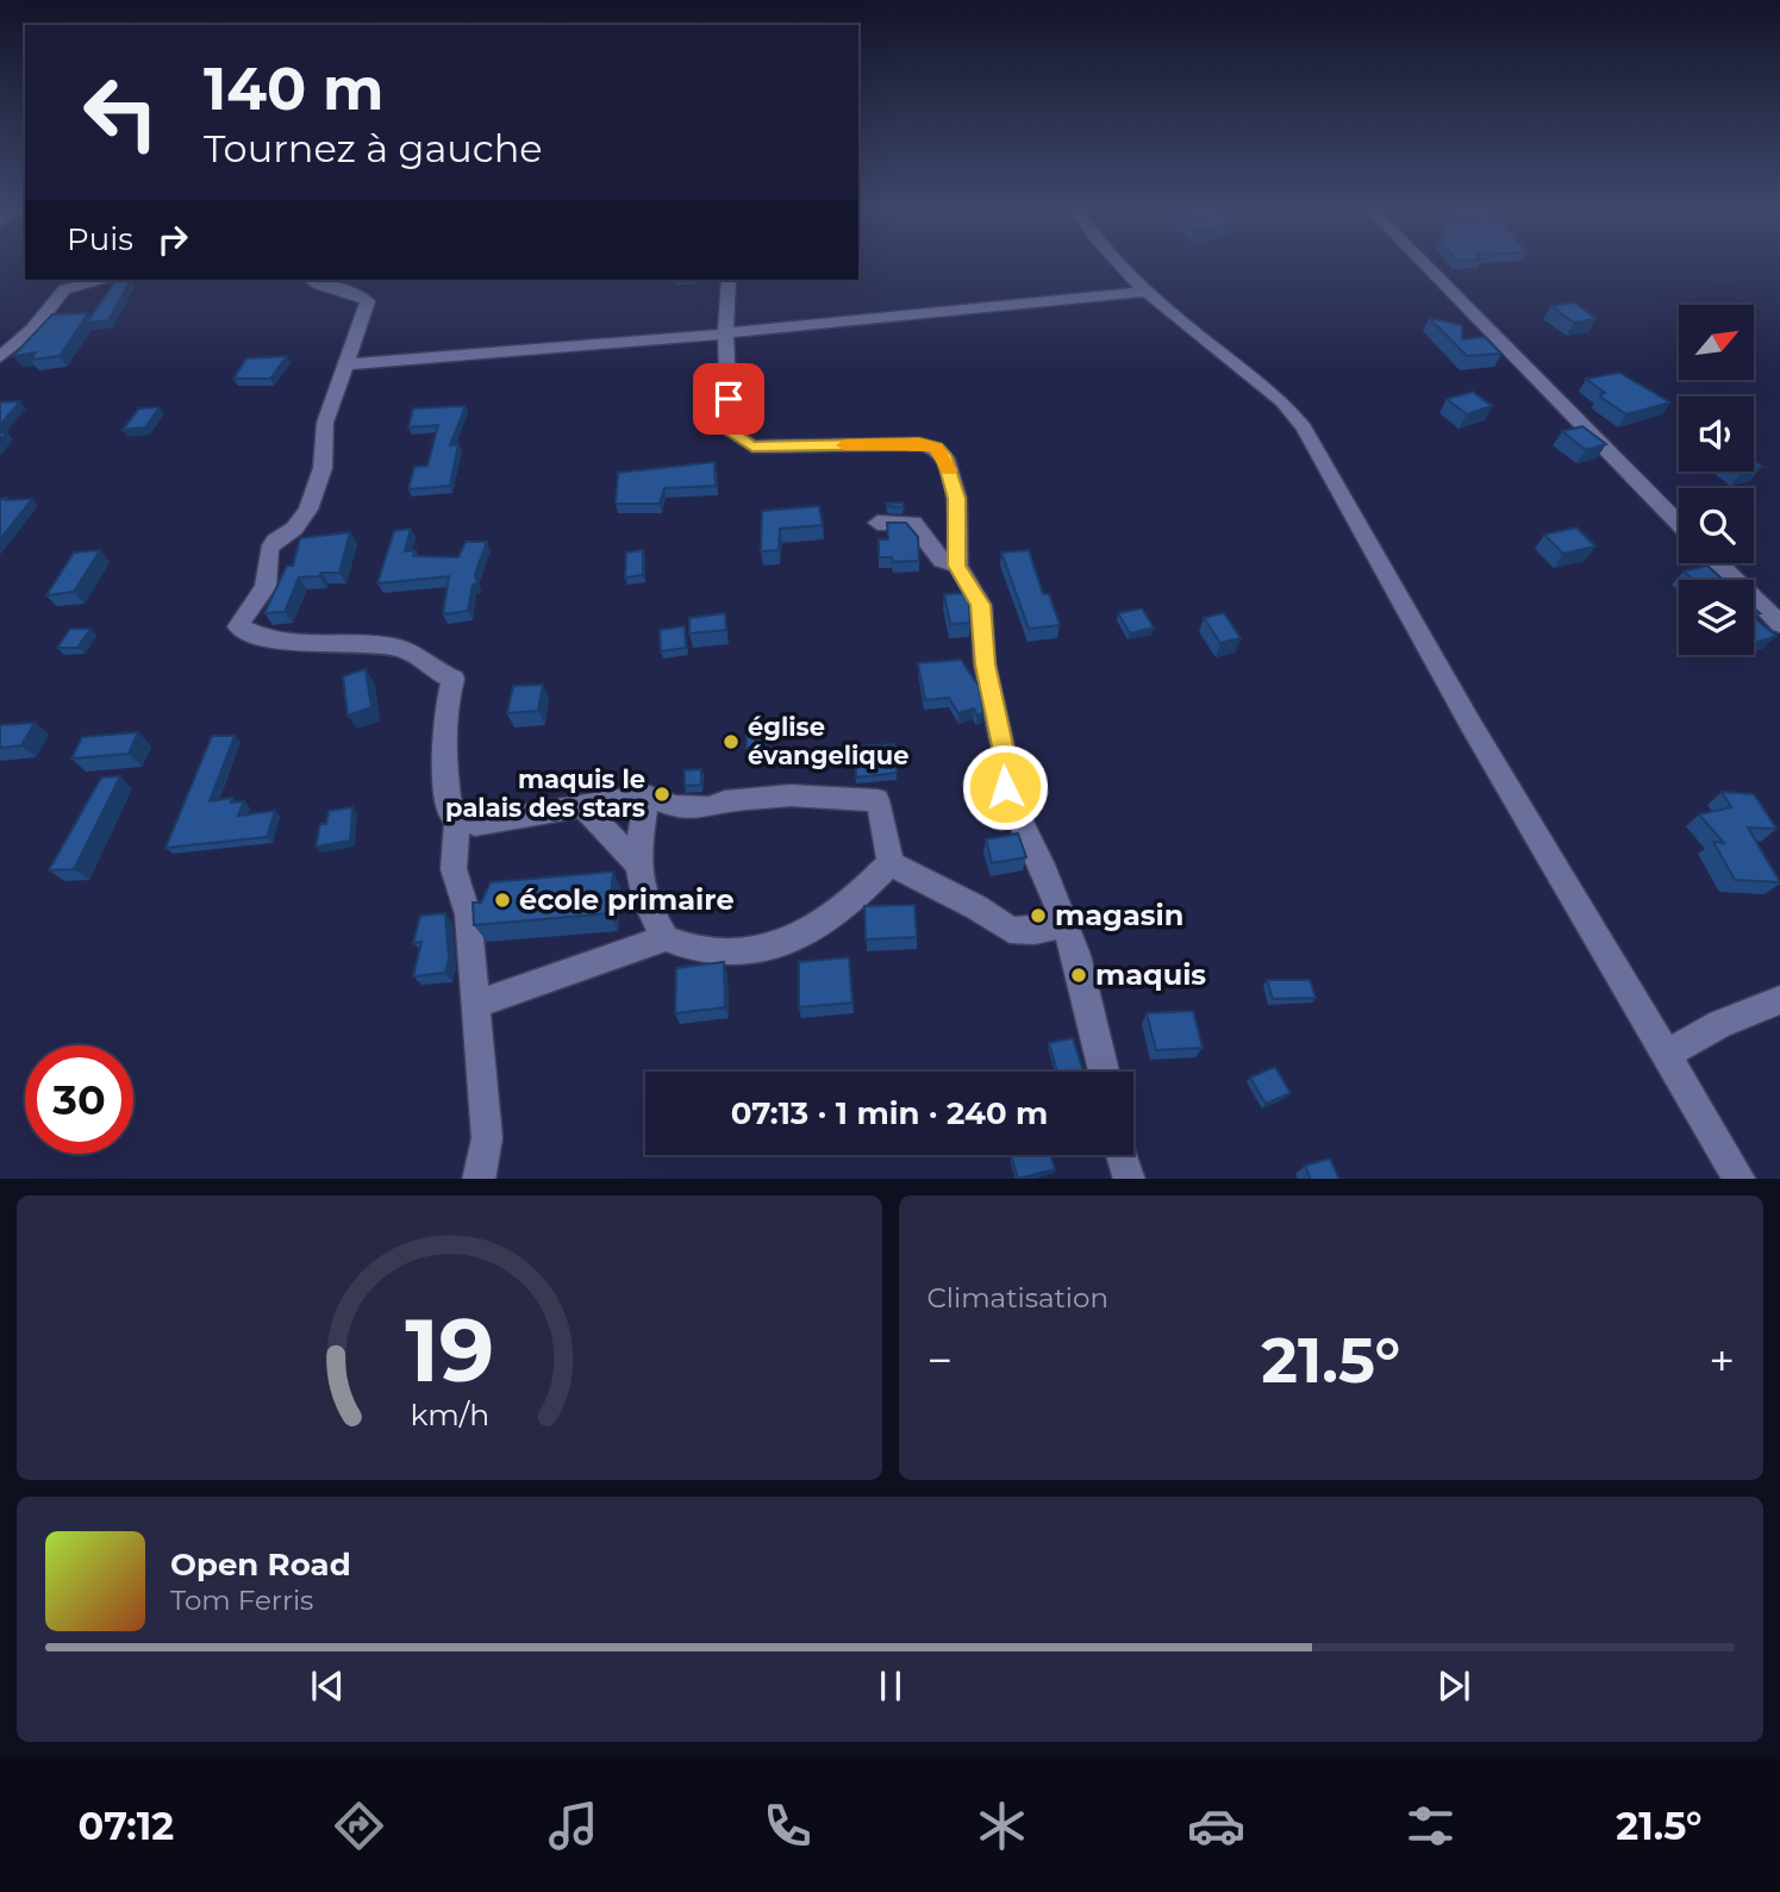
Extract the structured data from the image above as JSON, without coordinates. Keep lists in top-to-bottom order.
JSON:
{
  "places": [
    "église évangelique",
    "maquis le palais des stars",
    "école primaire",
    "magasin",
    "maquis"
  ],
  "north": "top right",
  "page": {
    "turn": ["140 m", "Tournez à gauche"],
    "then": "Puis",
    "limit": "30",
    "trip": "07:13 · 1 min · 240 m",
    "tile": "Climatisation",
    "heat": ["−", "21.5°", "+"],
    "song": ["Open Road", "Tom Ferris"],
    "tabs": ["07:12", "21.5°"],
    "gauge": ["19", "km/h"]
  }
}
